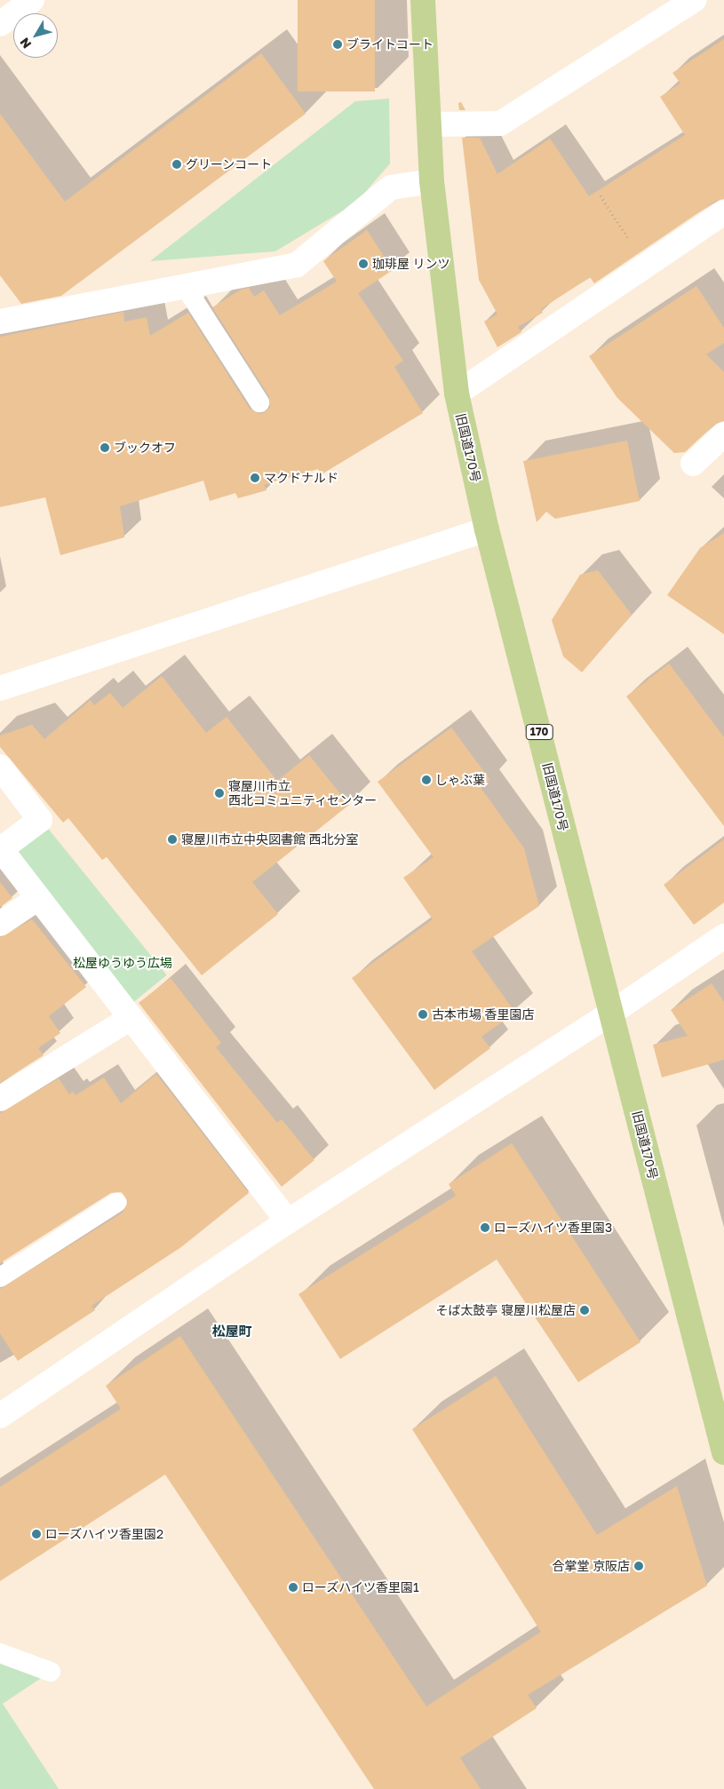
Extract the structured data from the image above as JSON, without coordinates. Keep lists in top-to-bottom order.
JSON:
{
  "streets": {
    "highway": ["旧国道170号", "170"]
  },
  "districts": ["松屋町"],
  "parks": ["松屋ゆうゆう広場"],
  "places": [
    "ブライトコート",
    "グリーンコート",
    "珈琲屋 リンツ",
    "ブックオフ",
    "マクドナルド",
    "しゃぶ葉",
    "寝屋川市立 西北コミュニティセンター",
    "寝屋川市立中央図書館 西北分室",
    "古本市場 香里園店",
    "ローズハイツ香里園3",
    "そば太鼓亭 寝屋川松屋店",
    "ローズハイツ香里園2",
    "合掌堂 京阪店",
    "ローズハイツ香里園1"
  ],
  "north": "bottom left"
}
